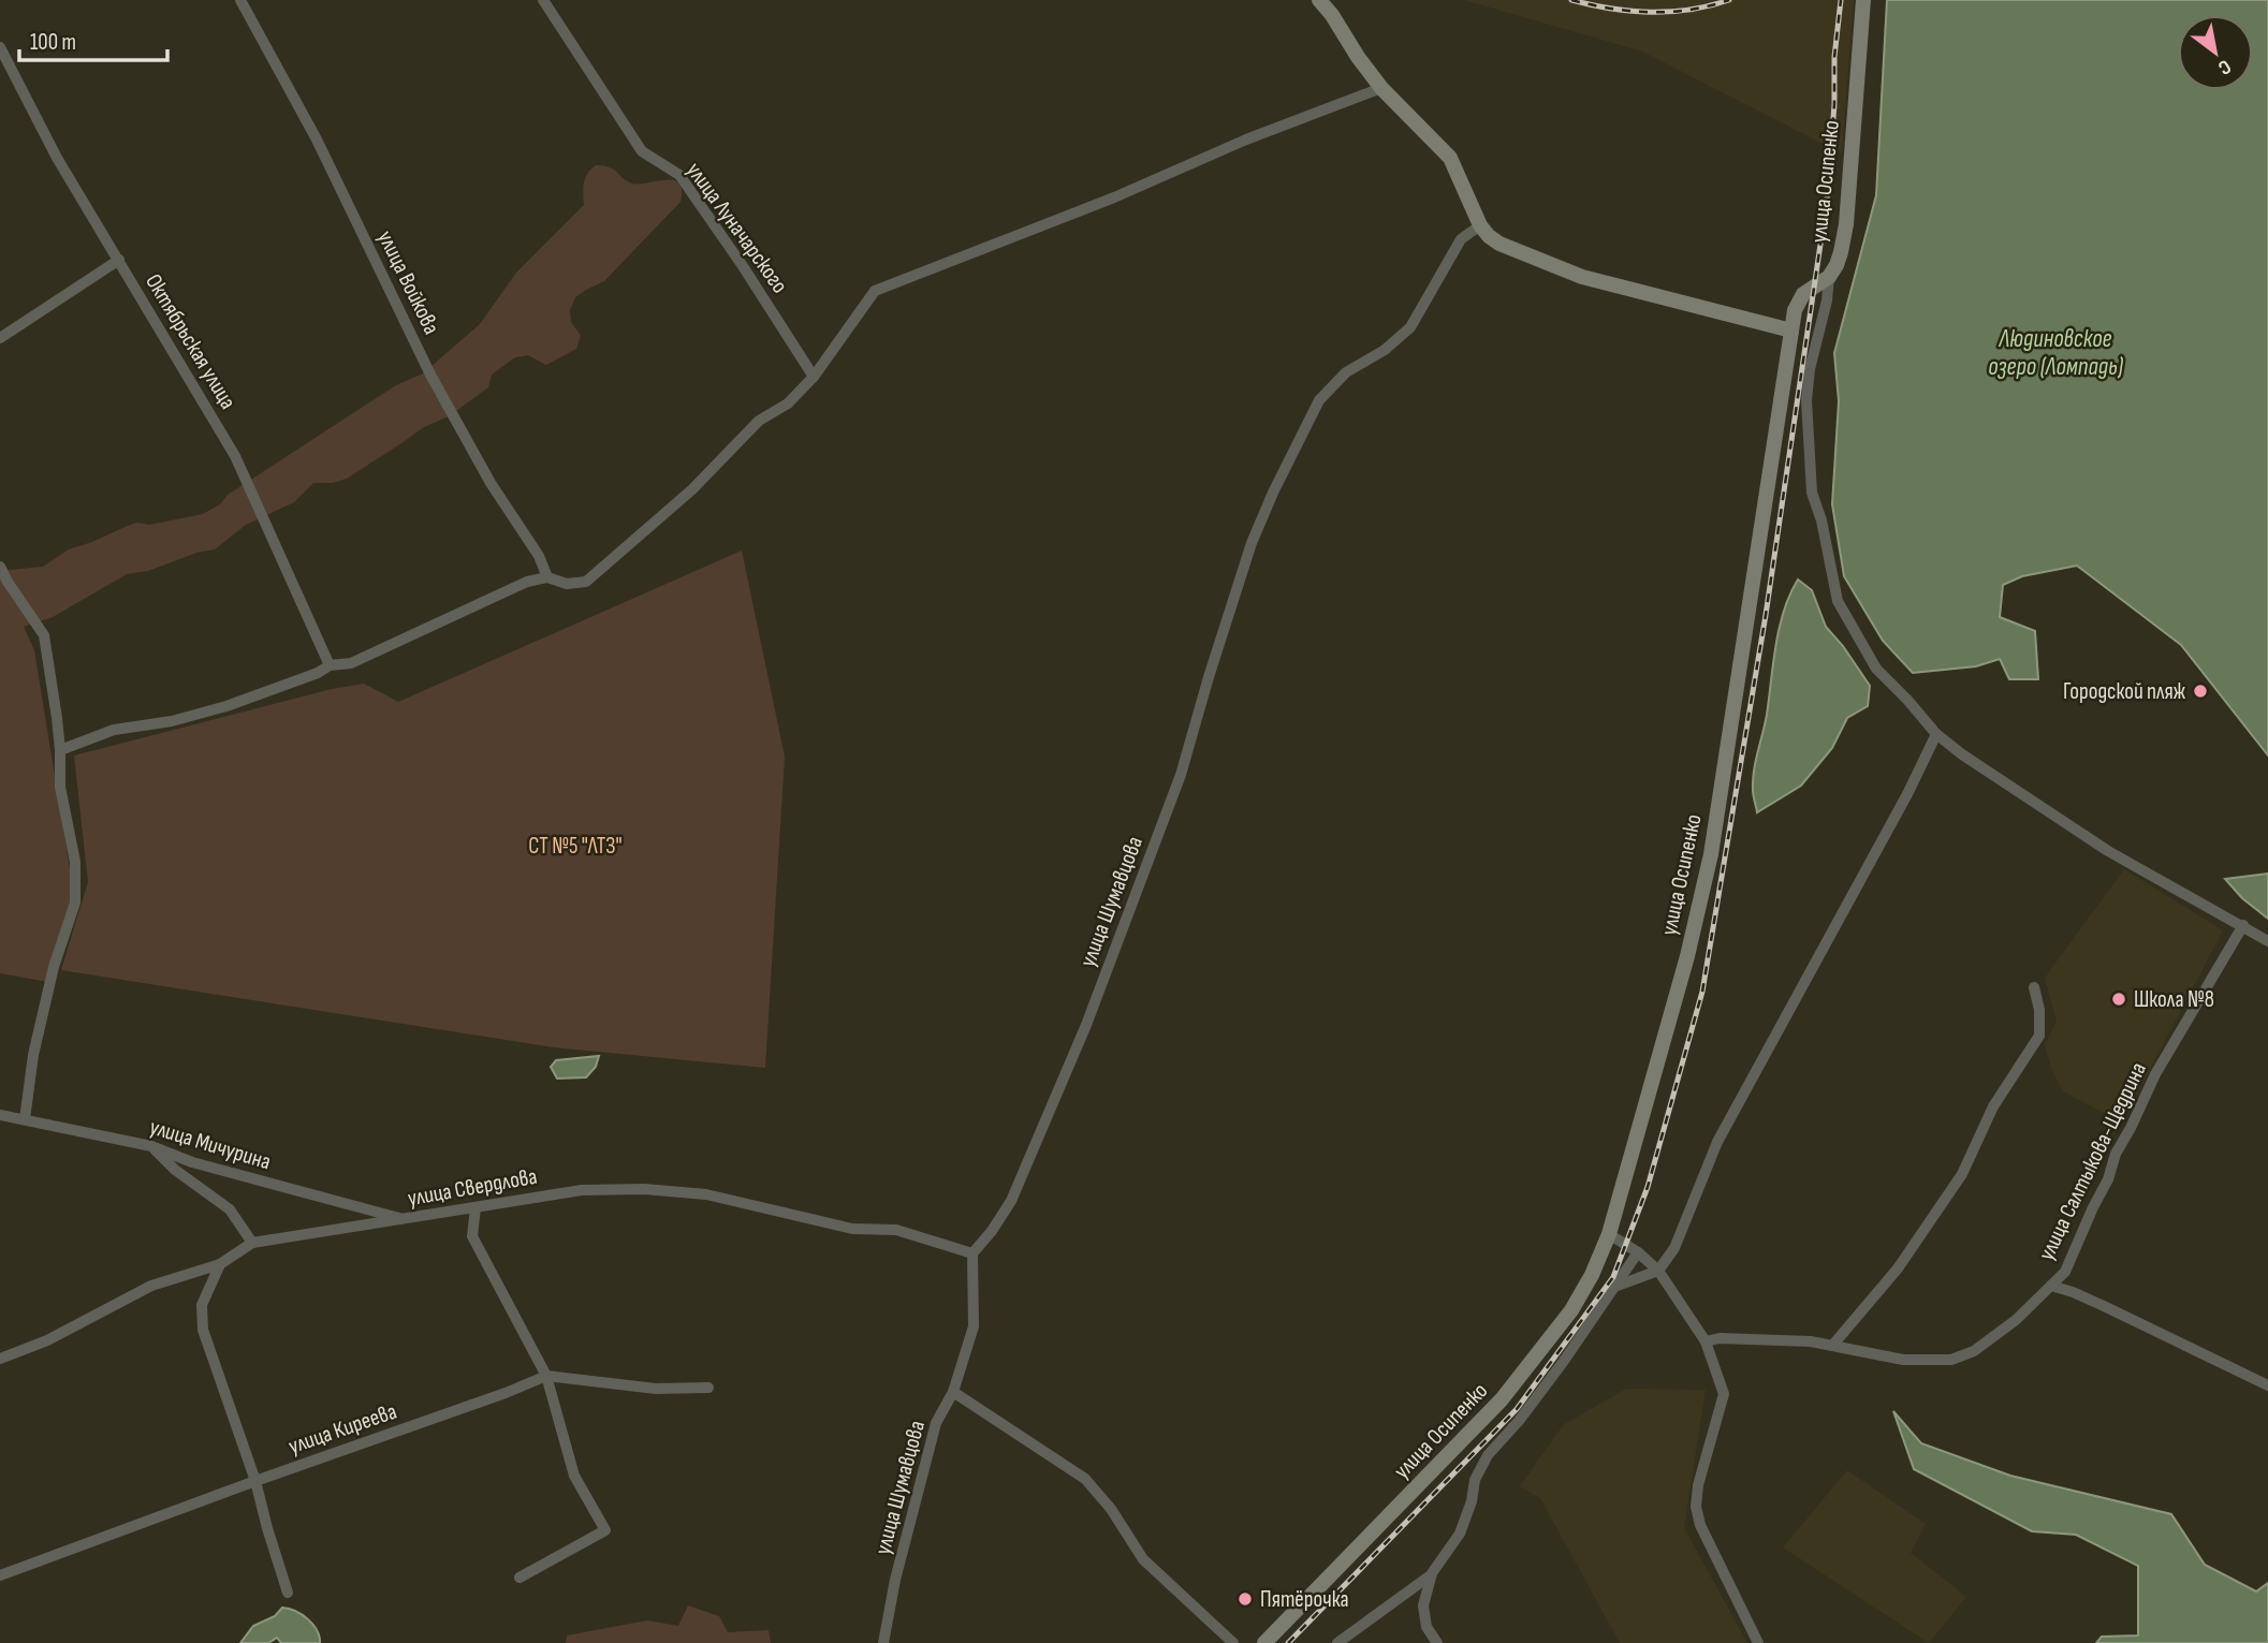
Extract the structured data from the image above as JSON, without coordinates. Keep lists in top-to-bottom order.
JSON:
{
  "streets": {
    "street": [
      "улица Осипенко",
      "улица Луначарского",
      "улица Войкова",
      "Октябрьская улица",
      "улица Шумавцова",
      "улица Мичурина",
      "улица Салтыкова-Щедрина",
      "улица Свердлова",
      "улица Киреева"
    ]
  },
  "crossings": [
    ["улица Шумавцова", "улица Свердлова"],
    ["улица Мичурина", "улица Свердлова"]
  ],
  "water": ["Людиновское озеро (Ломпадь)"],
  "parks": ["СТ №5 \"ЛТЗ\""],
  "places": ["Городской пляж", "Школа №8", "Пятёрочка"],
  "scale_bar": "100 m",
  "north": "bottom right"
}
